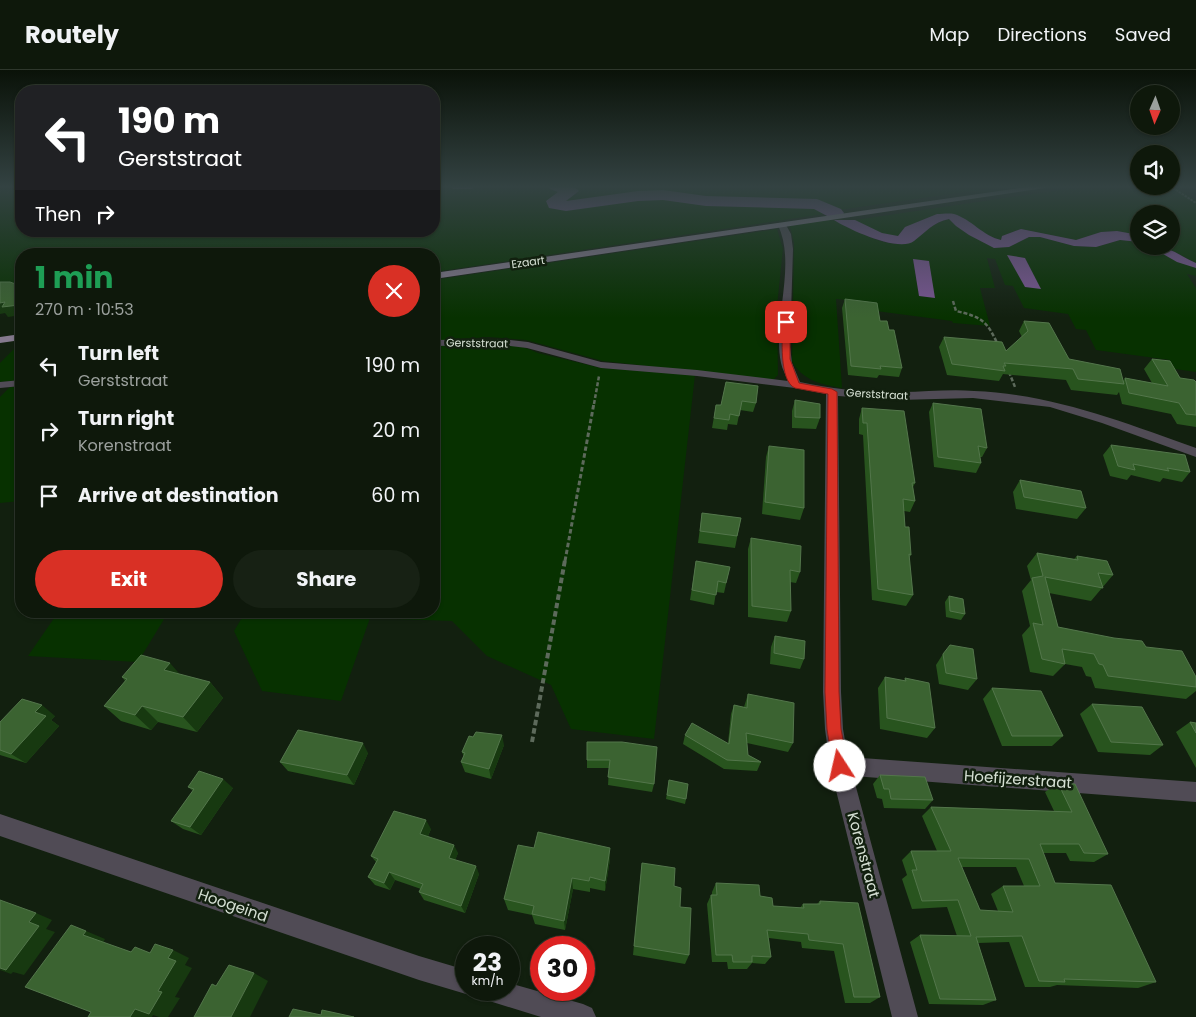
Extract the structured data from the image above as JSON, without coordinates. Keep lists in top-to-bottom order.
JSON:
{
  "streets": {
    "main road": ["Ezaart"],
    "street": [
      "Gerststraat",
      "Hoefijzerstraat",
      "Korenstraat",
      "Hoogeind"
    ]
  },
  "crossings": [
    ["Gerststraat", "Korenstraat"],
    ["Hoefijzerstraat", "Korenstraat"]
  ],
  "north": "bottom",
  "page": {
    "header": "Routely",
    "nav": ["Map", "Directions", "Saved"],
    "turn": ["190 m", "Gerststraat"],
    "then": "Then",
    "heading": ["1 min", "270 m · 10:53"],
    "list": [
      {
        "name": "Turn left",
        "note": "Gerststraat",
        "value": "190 m"
      },
      {
        "name": "Turn right",
        "note": "Korenstraat",
        "value": "20 m"
      },
      {
        "name": "Arrive at destination",
        "value": "60 m"
      }
    ],
    "buttons": ["Exit", "Share"],
    "speed": "23 km/h",
    "limit": "30"
  }
}
